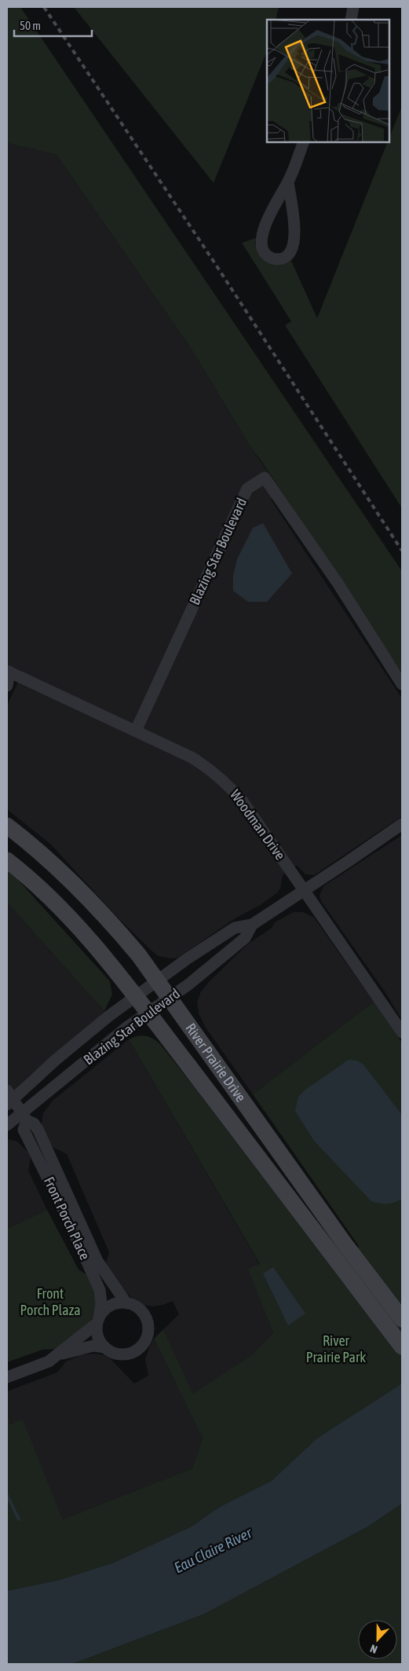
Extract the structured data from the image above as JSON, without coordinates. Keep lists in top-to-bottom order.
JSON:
{
  "streets": {
    "main road": ["River Prairie Drive"],
    "street": ["Blazing Star Boulevard", "Woodman Drive", "Front Porch Place"]
  },
  "crossings": [
    ["Blazing Star Boulevard", "Woodman Drive"],
    ["Blazing Star Boulevard", "River Prairie Drive"],
    ["Blazing Star Boulevard", "Front Porch Place"]
  ],
  "water": ["Eau Claire River"],
  "parks": ["Front Porch Plaza", "River Prairie Park"],
  "scale_bar": "50 m",
  "north": "bottom"
}
